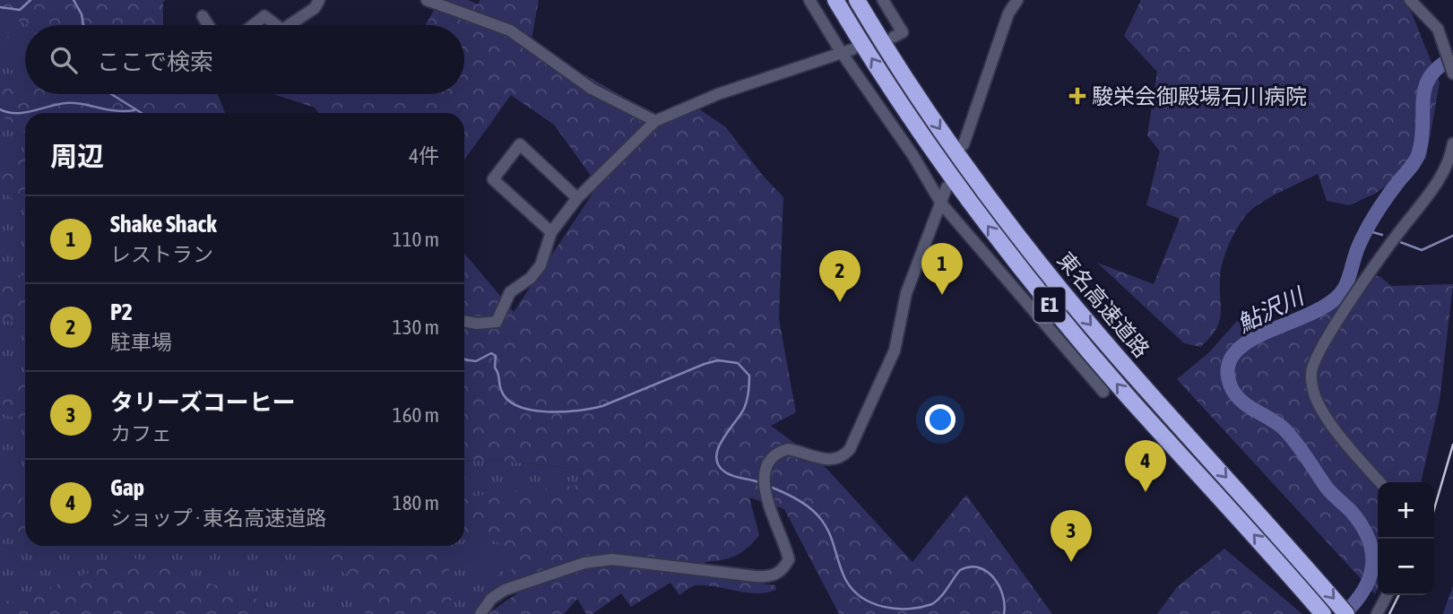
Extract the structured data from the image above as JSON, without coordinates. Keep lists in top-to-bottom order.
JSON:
{
  "streets": {
    "highway": ["E1", "東名高速道路"]
  },
  "water": ["鮎沢川"],
  "places": {
    "health": ["駿栄会御殿場石川病院"]
  },
  "page": {
    "search": "ここで検索",
    "heading": ["周辺", "4件"],
    "list": [
      {
        "mark": "1",
        "name": "Shake Shack",
        "note": "レストラン",
        "value": "110 m"
      },
      {
        "mark": "2",
        "name": "P2",
        "note": "駐車場",
        "value": "130 m"
      },
      {
        "mark": "3",
        "name": "タリーズコーヒー",
        "note": "カフェ",
        "value": "160 m"
      },
      {
        "mark": "4",
        "name": "Gap",
        "note": "ショップ · 東名高速道路",
        "value": "180 m"
      }
    ],
    "pins": [
      "1",
      "2",
      "4",
      "3"
    ],
    "map_buttons": ["+", "−"]
  }
}
